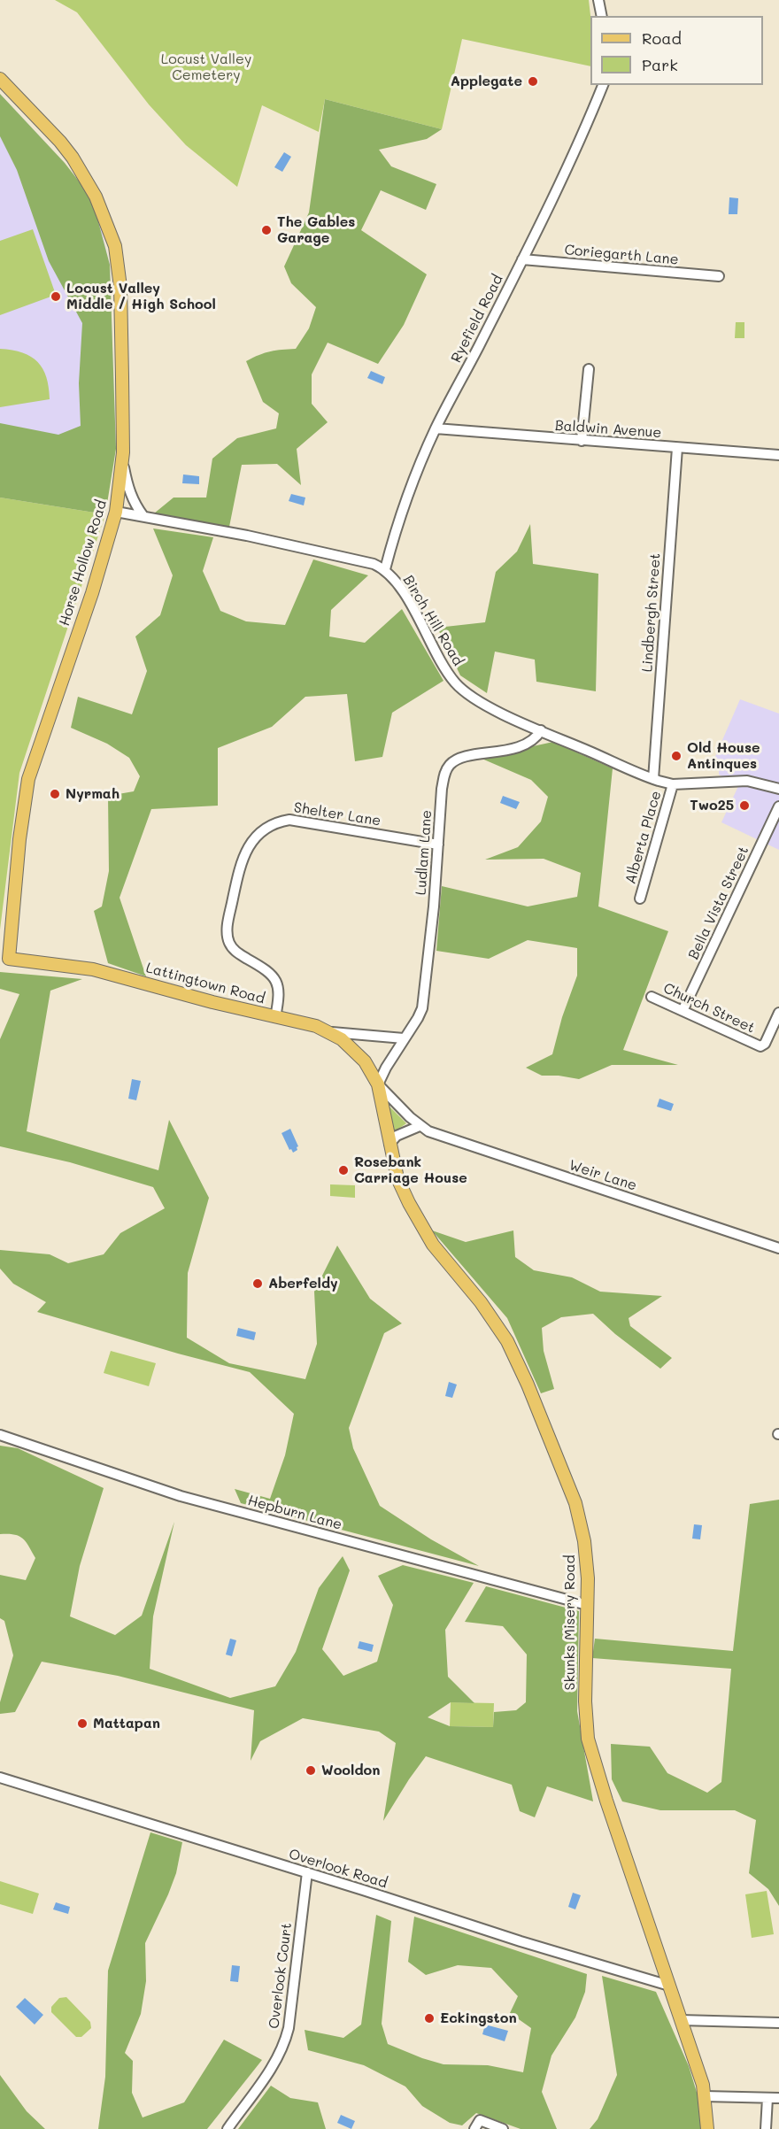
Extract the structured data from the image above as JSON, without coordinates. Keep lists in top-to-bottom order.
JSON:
{
  "streets": {
    "main road": ["Horse Hollow Road", "Lattingtown Road", "Skunks Misery Road"],
    "street": [
      "Coriegarth Lane",
      "Ryefield Road",
      "Baldwin Avenue",
      "Lindbergh Street",
      "Birch Hill Road",
      "Shelter Lane",
      "Alberta Place",
      "Ludlam Lane",
      "Bella Vista Street",
      "Church Street",
      "Weir Lane",
      "Hepburn Lane",
      "Overlook Road",
      "Overlook Court"
    ]
  },
  "crossings": [
    ["Coriegarth Lane", "Ryefield Road"],
    ["Ryefield Road", "Baldwin Avenue"],
    ["Ryefield Road", "Birch Hill Road"],
    ["Baldwin Avenue", "Lindbergh Street"],
    ["Horse Hollow Road", "Birch Hill Road"],
    ["Horse Hollow Road", "Lattingtown Road"],
    ["Lindbergh Street", "Birch Hill Road"],
    ["Birch Hill Road", "Alberta Place"],
    ["Birch Hill Road", "Ludlam Lane"],
    ["Shelter Lane", "Ludlam Lane"],
    ["Shelter Lane", "Lattingtown Road"],
    ["Ludlam Lane", "Lattingtown Road"],
    ["Ludlam Lane", "Weir Lane"],
    ["Ludlam Lane", "Skunks Misery Road"],
    ["Bella Vista Street", "Church Street"],
    ["Lattingtown Road", "Weir Lane"],
    ["Lattingtown Road", "Skunks Misery Road"],
    ["Weir Lane", "Skunks Misery Road"],
    ["Hepburn Lane", "Skunks Misery Road"],
    ["Skunks Misery Road", "Overlook Road"],
    ["Overlook Road", "Overlook Court"]
  ],
  "parks": ["Locust Valley Cemetery"],
  "places": [
    "Applegate",
    "The Gables Garage",
    "Locust Valley Middle / High School",
    "Old House Antinques",
    "Nyrmah",
    "Two25",
    "Rosebank Carriage House",
    "Aberfeldy",
    "Mattapan",
    "Wooldon",
    "Eckingston"
  ],
  "legend": ["Road", "Park"]
}
